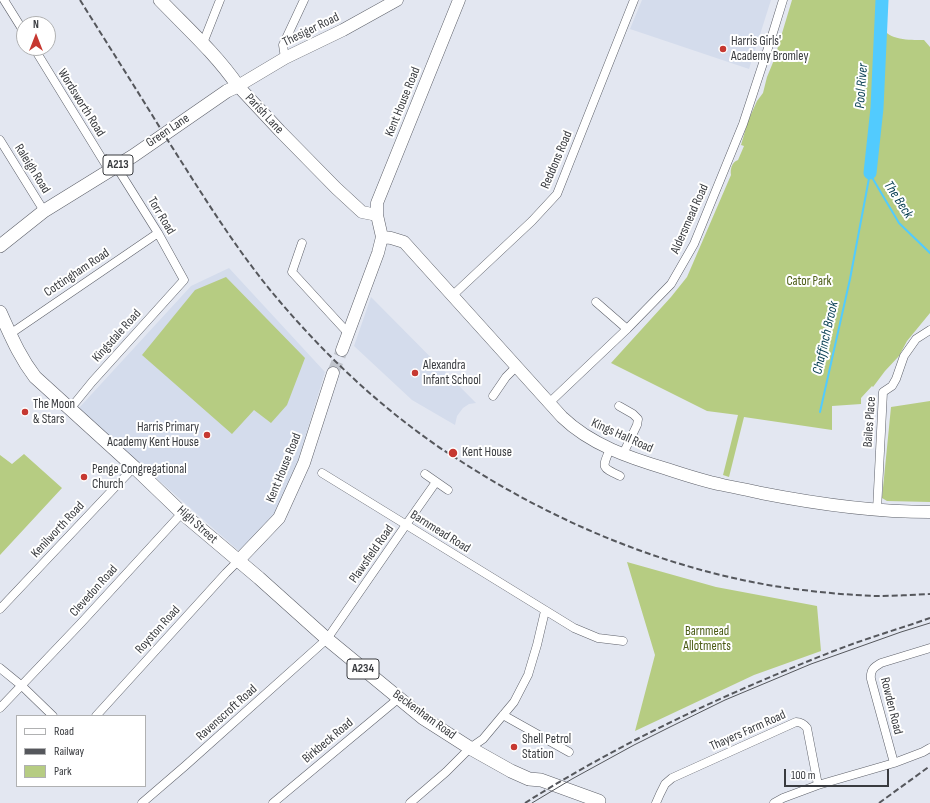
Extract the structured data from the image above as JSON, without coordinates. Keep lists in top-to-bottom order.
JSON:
{
  "streets": {
    "main road": [
      "Parish Lane",
      "Green Lane",
      "A213",
      "High Street",
      "A234",
      "Beckenham Road"
    ],
    "street": [
      "Thesiger Road",
      "Kent House Road",
      "Wordsworth Road",
      "Reddons Road",
      "Raleigh Road",
      "Torr Road",
      "Aldersmead Road",
      "Cottingham Road",
      "Kingsdale Road",
      "Bailes Place",
      "Kings Hall Road",
      "Kenilworth Road",
      "Barnmead Road",
      "Plawsfield Road",
      "Clevedon Road",
      "Royston Road",
      "Rowden Road",
      "Ravenscroft Road",
      "Thayers Farm Road",
      "Birkbeck Road"
    ]
  },
  "crossings": [
    ["Thesiger Road", "Parish Lane"],
    ["Thesiger Road", "Green Lane"],
    ["Kent House Road", "Parish Lane"],
    ["Kent House Road", "High Street"],
    ["Kent House Road", "Royston Road"],
    ["Wordsworth Road", "Green Lane"],
    ["Wordsworth Road", "Torr Road"],
    ["Parish Lane", "Green Lane"],
    ["Green Lane", "Raleigh Road"],
    ["Green Lane", "Torr Road"],
    ["Reddons Road", "Kings Hall Road"],
    ["Torr Road", "Cottingham Road"],
    ["Torr Road", "Kingsdale Road"],
    ["Aldersmead Road", "Kings Hall Road"],
    ["Cottingham Road", "High Street"],
    ["Kingsdale Road", "High Street"],
    ["Bailes Place", "Kings Hall Road"],
    ["High Street", "Kenilworth Road"],
    ["High Street", "Plawsfield Road"],
    ["High Street", "Clevedon Road"],
    ["High Street", "Royston Road"],
    ["High Street", "Ravenscroft Road"],
    ["High Street", "Beckenham Road"],
    ["Barnmead Road", "Plawsfield Road"],
    ["Plawsfield Road", "Ravenscroft Road"],
    ["Plawsfield Road", "Beckenham Road"],
    ["Ravenscroft Road", "Beckenham Road"],
    ["Beckenham Road", "Birkbeck Road"]
  ],
  "water": ["Pool River", "The Beck", "Chaffinch Brook"],
  "parks": ["Cator Park", "Barnmead Allotments"],
  "places": [
    "Harris Girls' Academy Bromley",
    "Alexandra Infant School",
    "The Moon & Stars",
    "Harris Primary Academy Kent House",
    "Kent House",
    "Penge Congregational Church",
    "Shell Petrol Station"
  ],
  "legend": ["Road", "Railway", "Park"],
  "scale_bar": "100 m",
  "north": "top"
}
